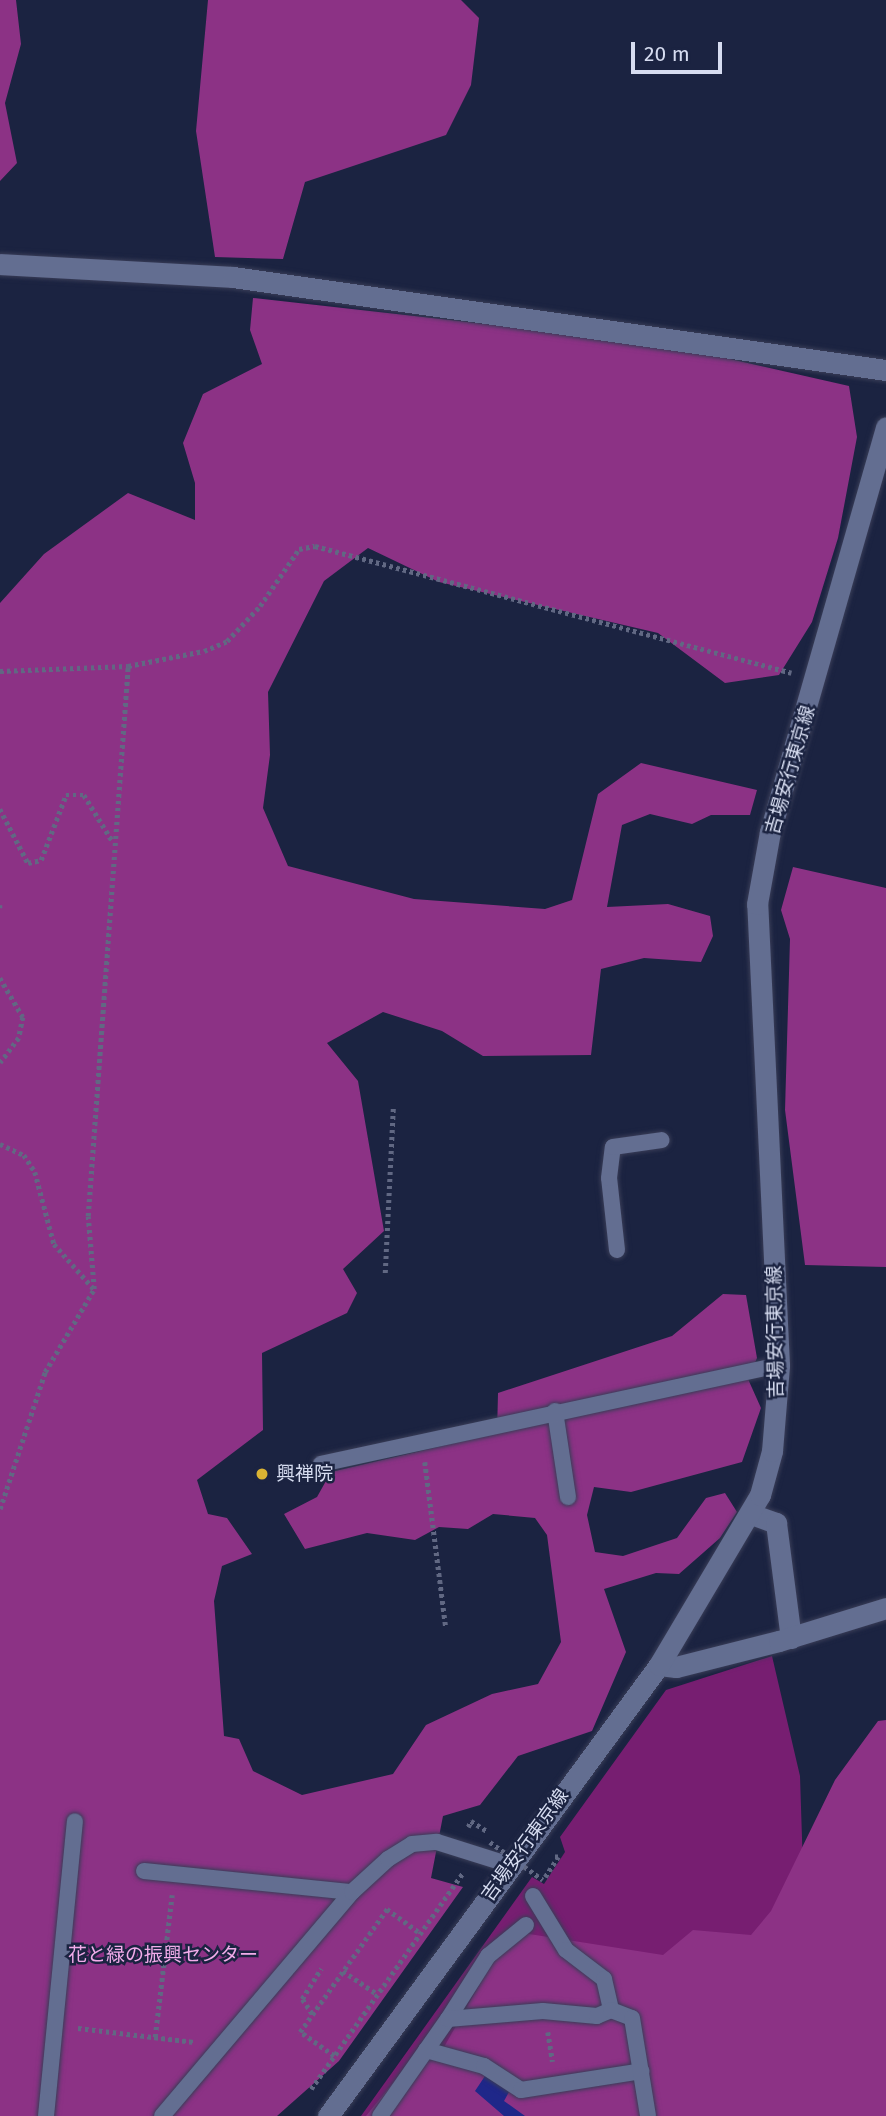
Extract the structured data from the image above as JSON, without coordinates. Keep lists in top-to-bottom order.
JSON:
{
  "streets": {
    "main road": ["吉場安行東京線"]
  },
  "parks": ["花と緑の振興センター"],
  "places": ["興禅院"],
  "scale_bar": "20 m"
}
